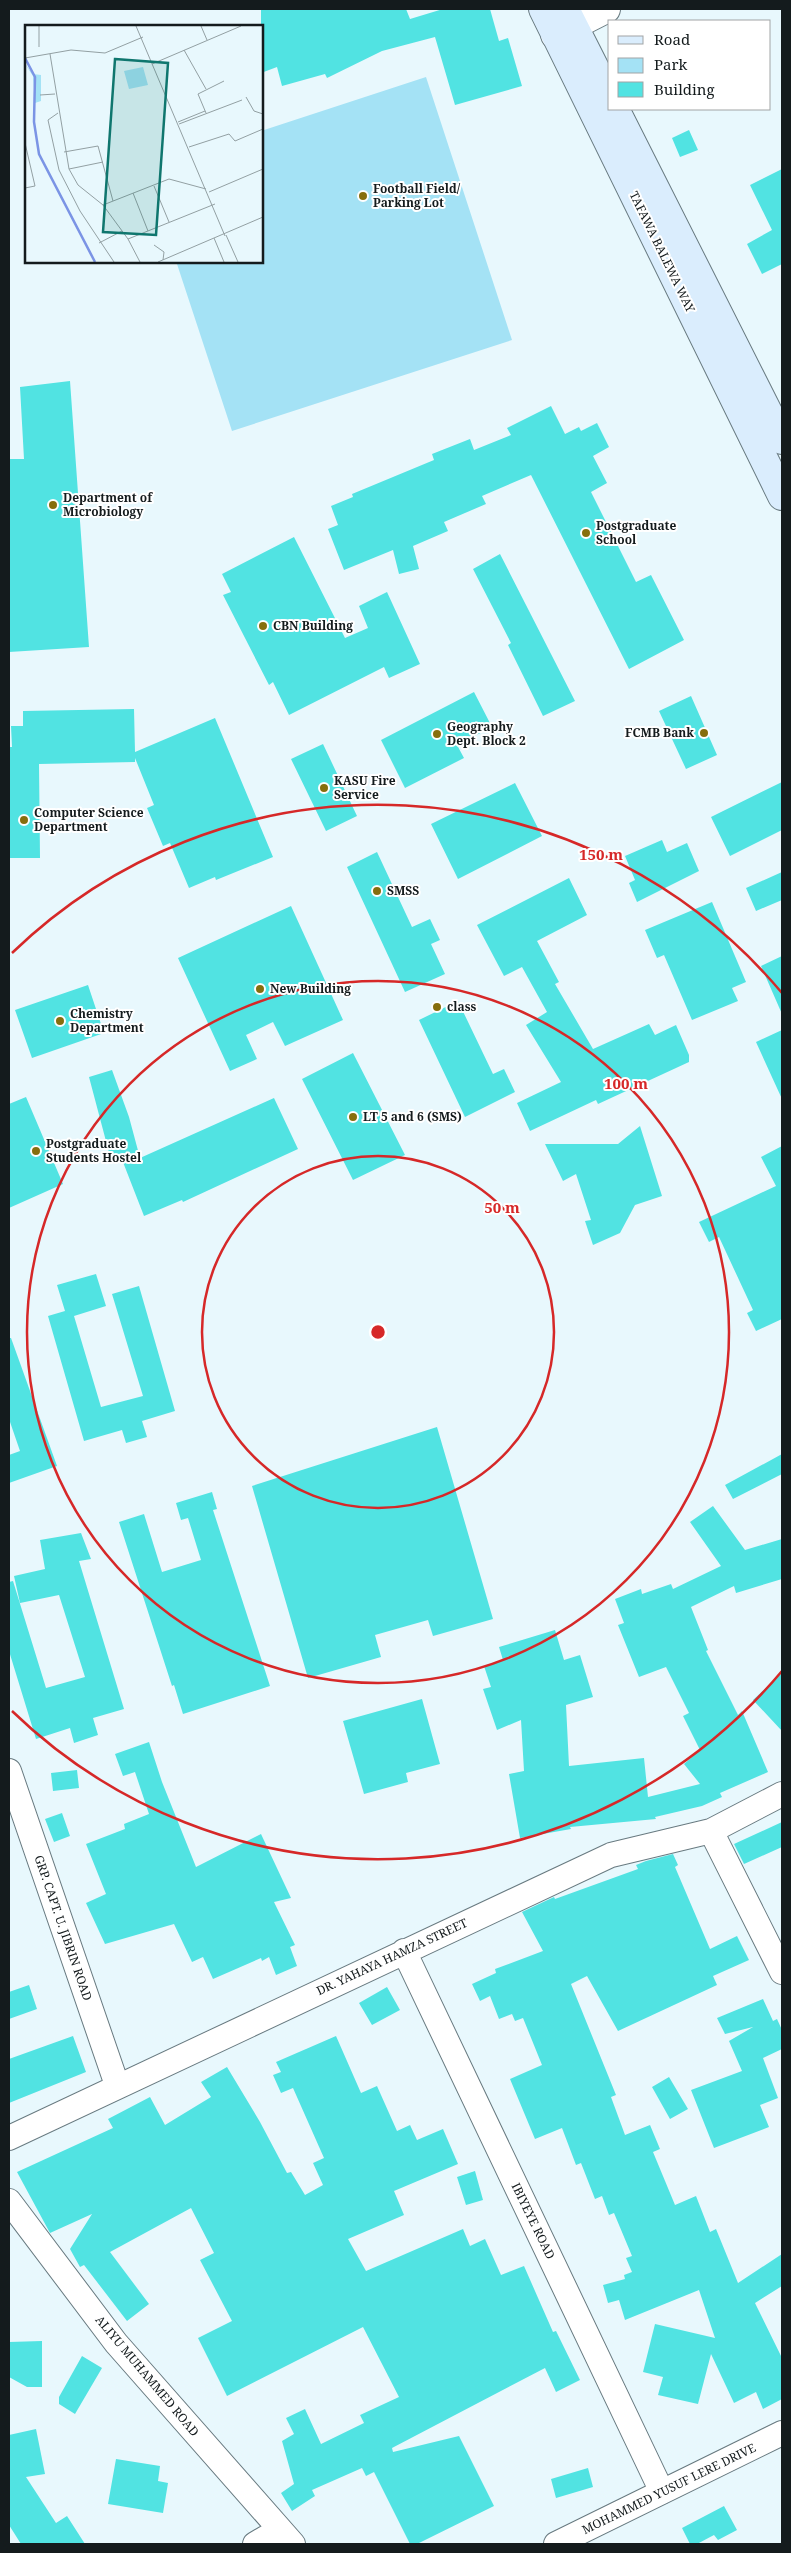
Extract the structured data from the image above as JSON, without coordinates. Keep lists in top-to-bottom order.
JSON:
{
  "streets": {
    "main road": ["TAFAWA BALEWA WAY"],
    "street": [
      "GRP. CAPT. U. JIBRIN ROAD",
      "DR. YAHAYA HAMZA STREET",
      "IBIYEYE ROAD",
      "ALIYU MUHAMMED ROAD",
      "MOHAMMED YUSUF LERE DRIVE"
    ]
  },
  "crossings": [
    ["GRP. CAPT. U. JIBRIN ROAD", "DR. YAHAYA HAMZA STREET"],
    ["DR. YAHAYA HAMZA STREET", "IBIYEYE ROAD"],
    ["IBIYEYE ROAD", "MOHAMMED YUSUF LERE DRIVE"]
  ],
  "places": [
    "Football Field/ Parking Lot",
    "Department of Microbiology",
    "Postgraduate School",
    "CBN Building",
    "FCMB Bank",
    "Geography Dept. Block 2",
    "KASU Fire Service",
    "Computer Science Department",
    "SMSS",
    "New Building",
    "class",
    "Chemistry Department",
    "LT 5 and 6 (SMS)",
    "Postgraduate Students Hostel"
  ],
  "legend": ["Road", "Park", "Building"],
  "rings": ["150 m", "100 m", "50 m"]
}
